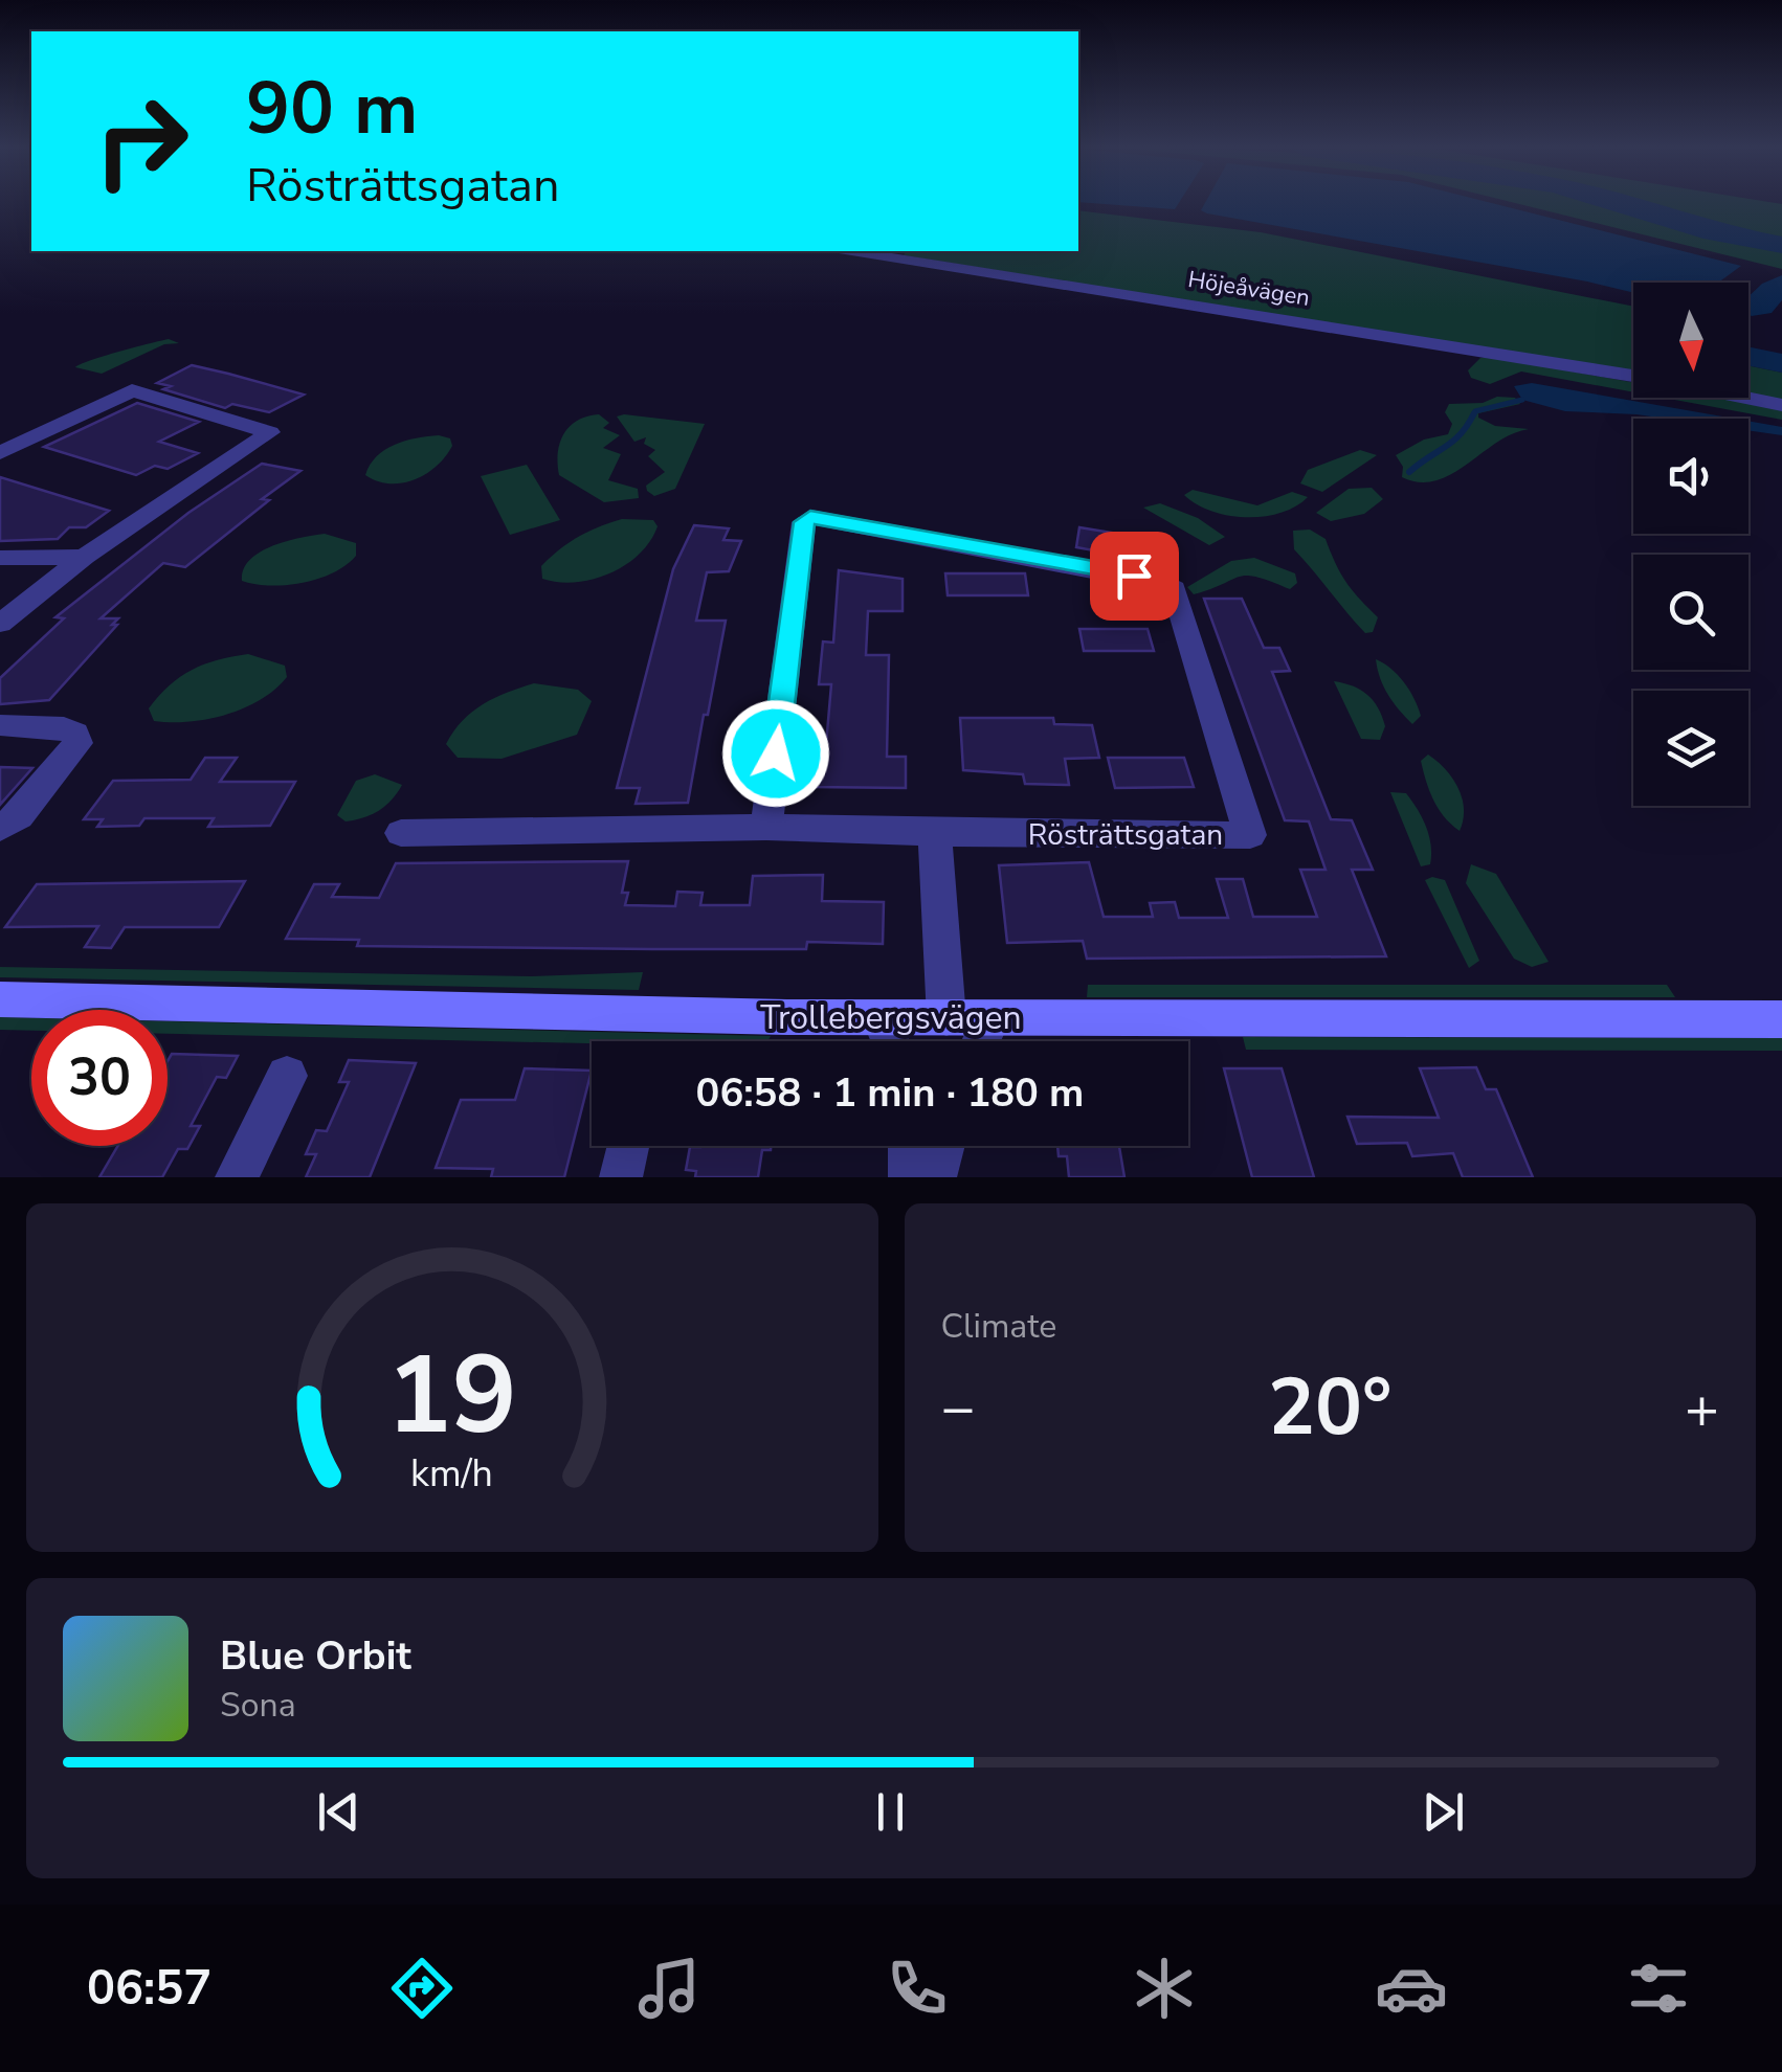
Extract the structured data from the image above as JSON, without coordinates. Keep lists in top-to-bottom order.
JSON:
{
  "streets": {
    "street": ["Höjeåvägen", "Rösträttsgatan", "Trollebergsvägen"]
  },
  "north": "bottom",
  "page": {
    "turn": ["90 m", "Rösträttsgatan"],
    "limit": "30",
    "trip": "06:58 · 1 min · 180 m",
    "tile": "Climate",
    "heat": ["−", "20°", "+"],
    "song": ["Blue Orbit", "Sona"],
    "tabs": "06:57",
    "gauge": ["19", "km/h"]
  }
}
